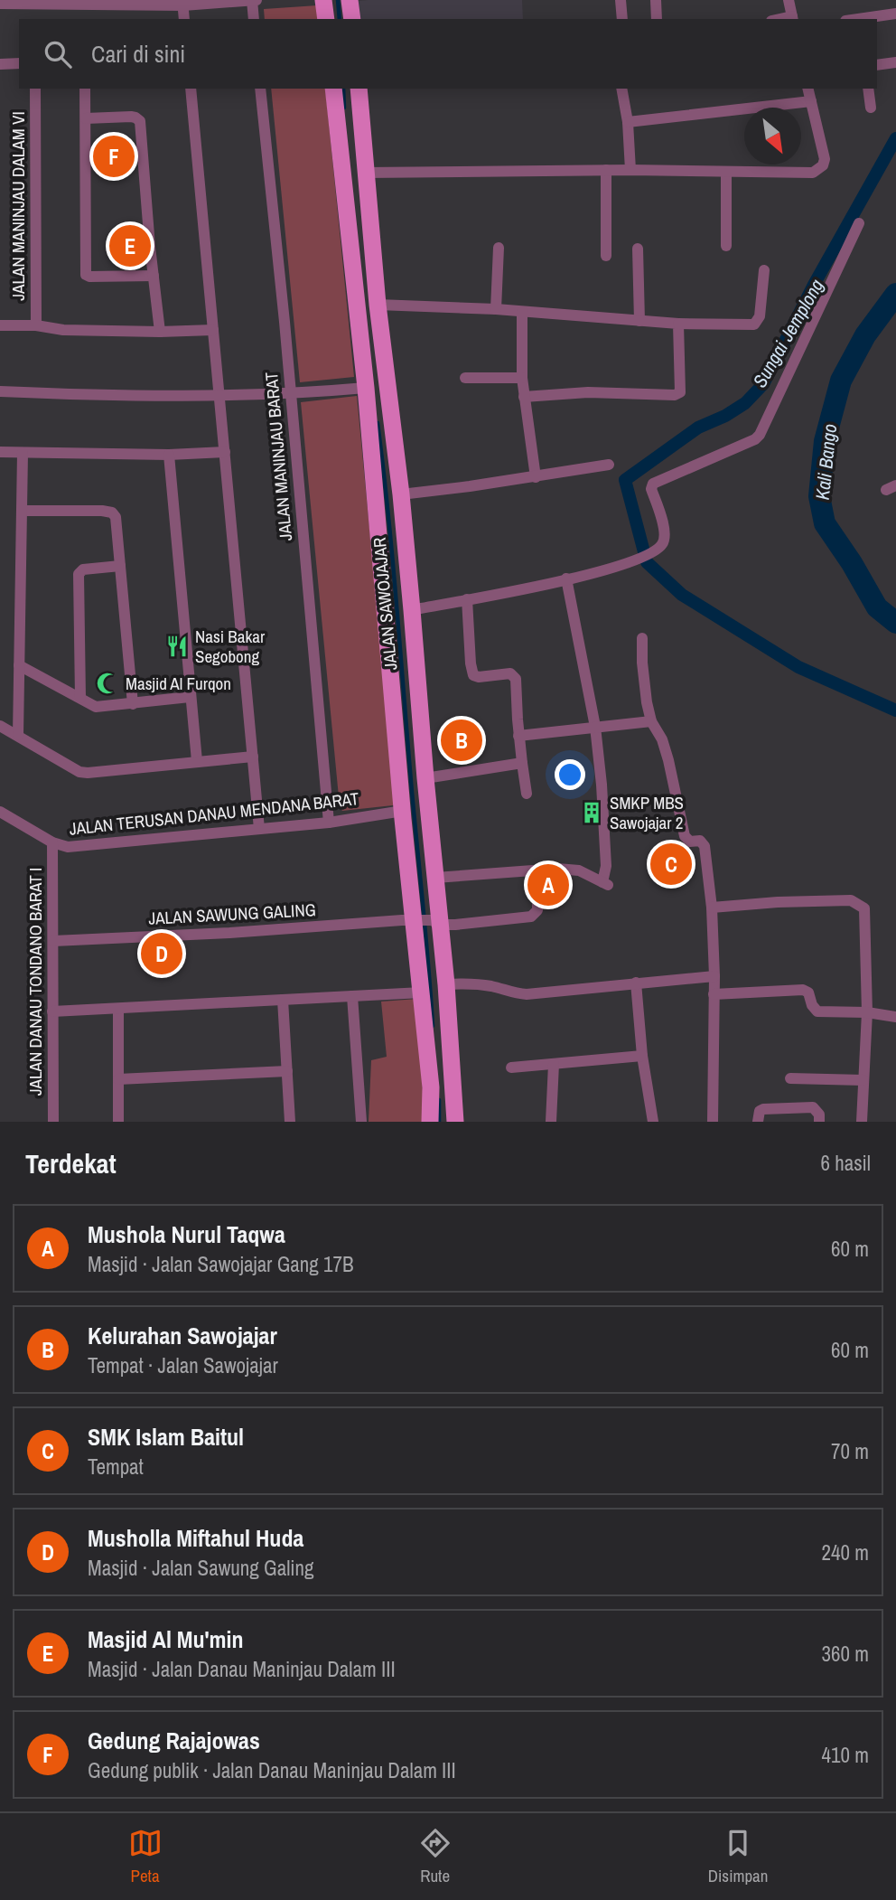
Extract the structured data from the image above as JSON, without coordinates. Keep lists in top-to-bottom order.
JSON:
{
  "streets": {
    "main road": ["JALAN SAWOJAJAR"],
    "street": [
      "JALAN MANINJAU DALAM VI",
      "JALAN MANINJAU BARAT",
      "JALAN TERUSAN DANAU MENDANA BARAT",
      "JALAN SAWUNG GALING",
      "JALAN DANAU TONDANO BARAT I"
    ]
  },
  "crossings": [
    ["JALAN MANINJAU BARAT", "JALAN TERUSAN DANAU MENDANA BARAT"],
    ["JALAN SAWOJAJAR", "JALAN TERUSAN DANAU MENDANA BARAT"],
    ["JALAN SAWOJAJAR", "JALAN SAWUNG GALING"],
    ["JALAN TERUSAN DANAU MENDANA BARAT", "JALAN DANAU TONDANO BARAT I"],
    ["JALAN SAWUNG GALING", "JALAN DANAU TONDANO BARAT I"]
  ],
  "water": ["Sungai Jemplong", "Kali Bango"],
  "places": {
    "restaurant": ["Nasi Bakar Segobong"],
    "mosque": ["Masjid Al Furqon"],
    "building": ["SMKP MBS Sawojajar 2"]
  },
  "north": "bottom right",
  "page": {
    "search": "Cari di sini",
    "pins": [
      "F",
      "E",
      "B",
      "C",
      "A",
      "D"
    ],
    "heading": ["Terdekat", "6 hasil"],
    "list": [
      {
        "mark": "A",
        "name": "Mushola Nurul Taqwa",
        "note": "Masjid · Jalan Sawojajar Gang 17B",
        "value": "60 m"
      },
      {
        "mark": "B",
        "name": "Kelurahan Sawojajar",
        "note": "Tempat · Jalan Sawojajar",
        "value": "60 m"
      },
      {
        "mark": "C",
        "name": "SMK Islam Baitul",
        "note": "Tempat",
        "value": "70 m"
      },
      {
        "mark": "D",
        "name": "Musholla Miftahul Huda",
        "note": "Masjid · Jalan Sawung Galing",
        "value": "240 m"
      },
      {
        "mark": "E",
        "name": "Masjid Al Mu'min",
        "note": "Masjid · Jalan Danau Maninjau Dalam III",
        "value": "360 m"
      },
      {
        "mark": "F",
        "name": "Gedung Rajajowas",
        "note": "Gedung publik · Jalan Danau Maninjau Dalam III",
        "value": "410 m"
      }
    ],
    "nav": ["Peta", "Rute", "Disimpan"]
  }
}
